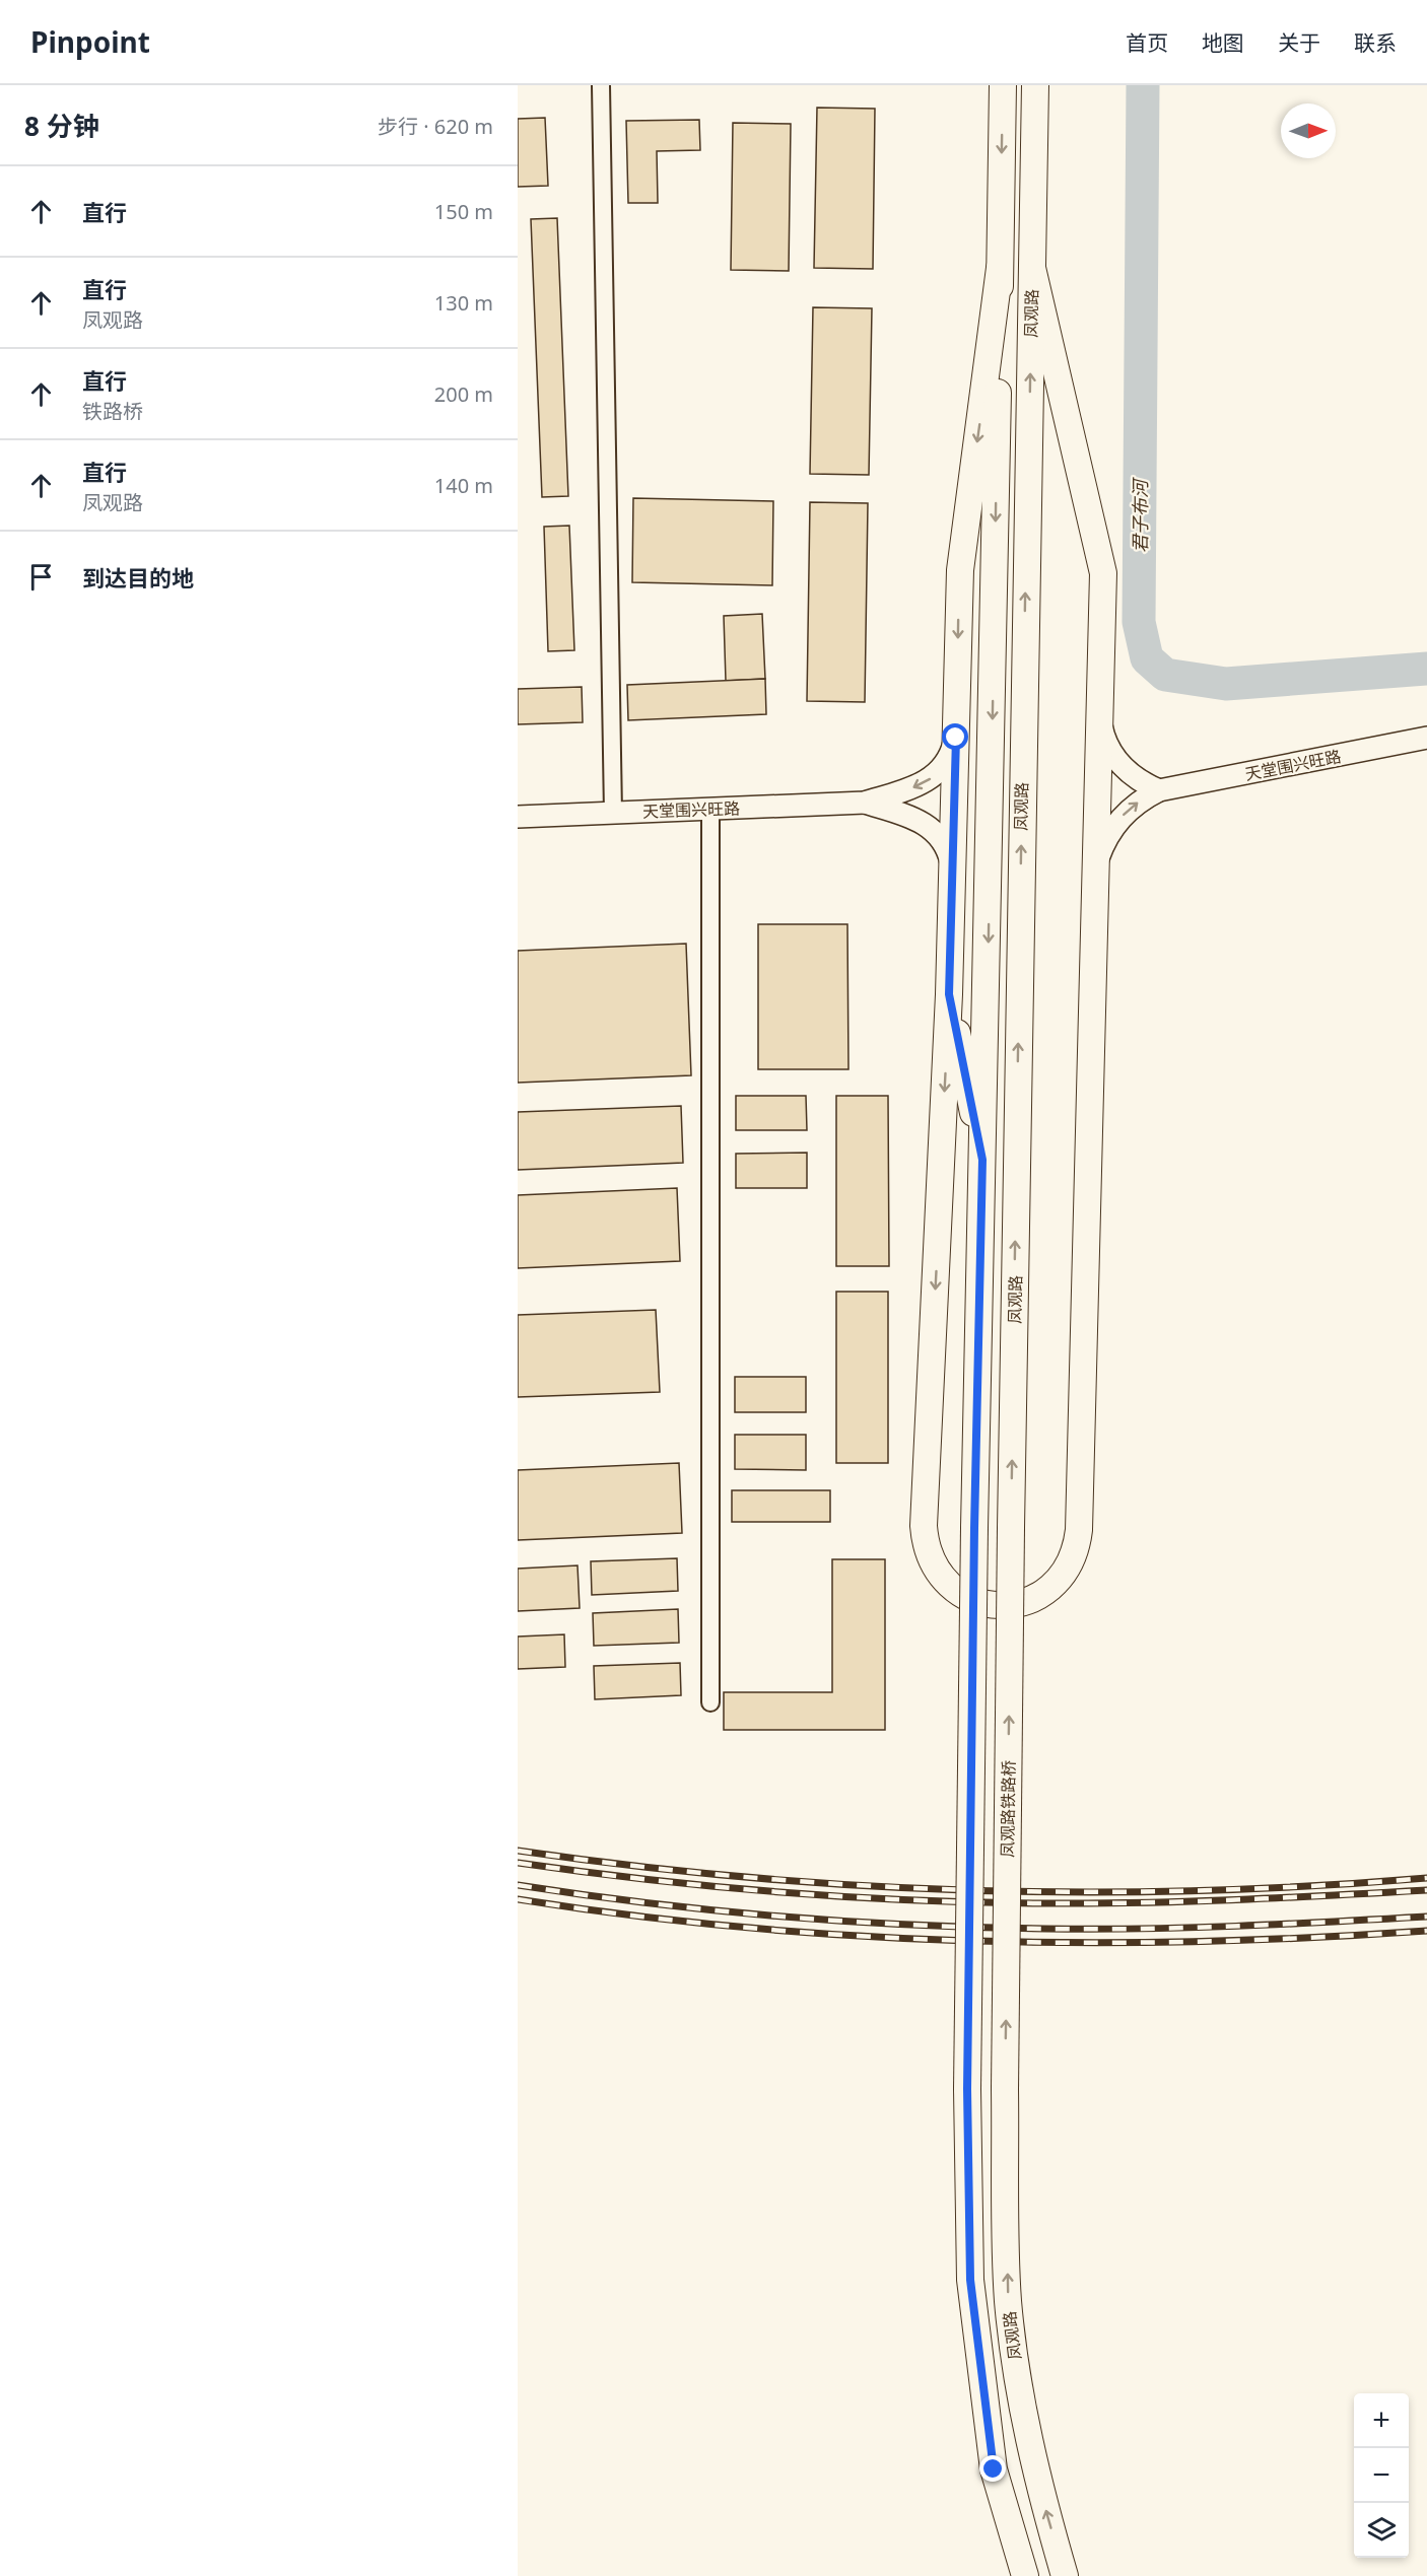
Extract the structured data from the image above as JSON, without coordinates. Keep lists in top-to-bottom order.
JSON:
{
  "streets": {
    "main road": ["凤观路", "凤观路铁路桥"],
    "street": ["天堂围兴旺路"]
  },
  "crossings": [
    ["凤观路", "凤观路铁路桥"]
  ],
  "one_way": ["凤观路铁路桥"],
  "water": ["君子布河"],
  "north": "right",
  "page": {
    "header": "Pinpoint",
    "nav": [
      "首页",
      "地图",
      "关于",
      "联系"
    ],
    "heading": ["8 分钟", "步行 · 620 m"],
    "list": [
      ["直行", "150 m"],
      ["直行", "凤观路", "130 m"],
      ["直行", "铁路桥", "200 m"],
      ["直行", "凤观路", "140 m"],
      "到达目的地"
    ],
    "map_buttons": ["+", "−"]
  }
}
